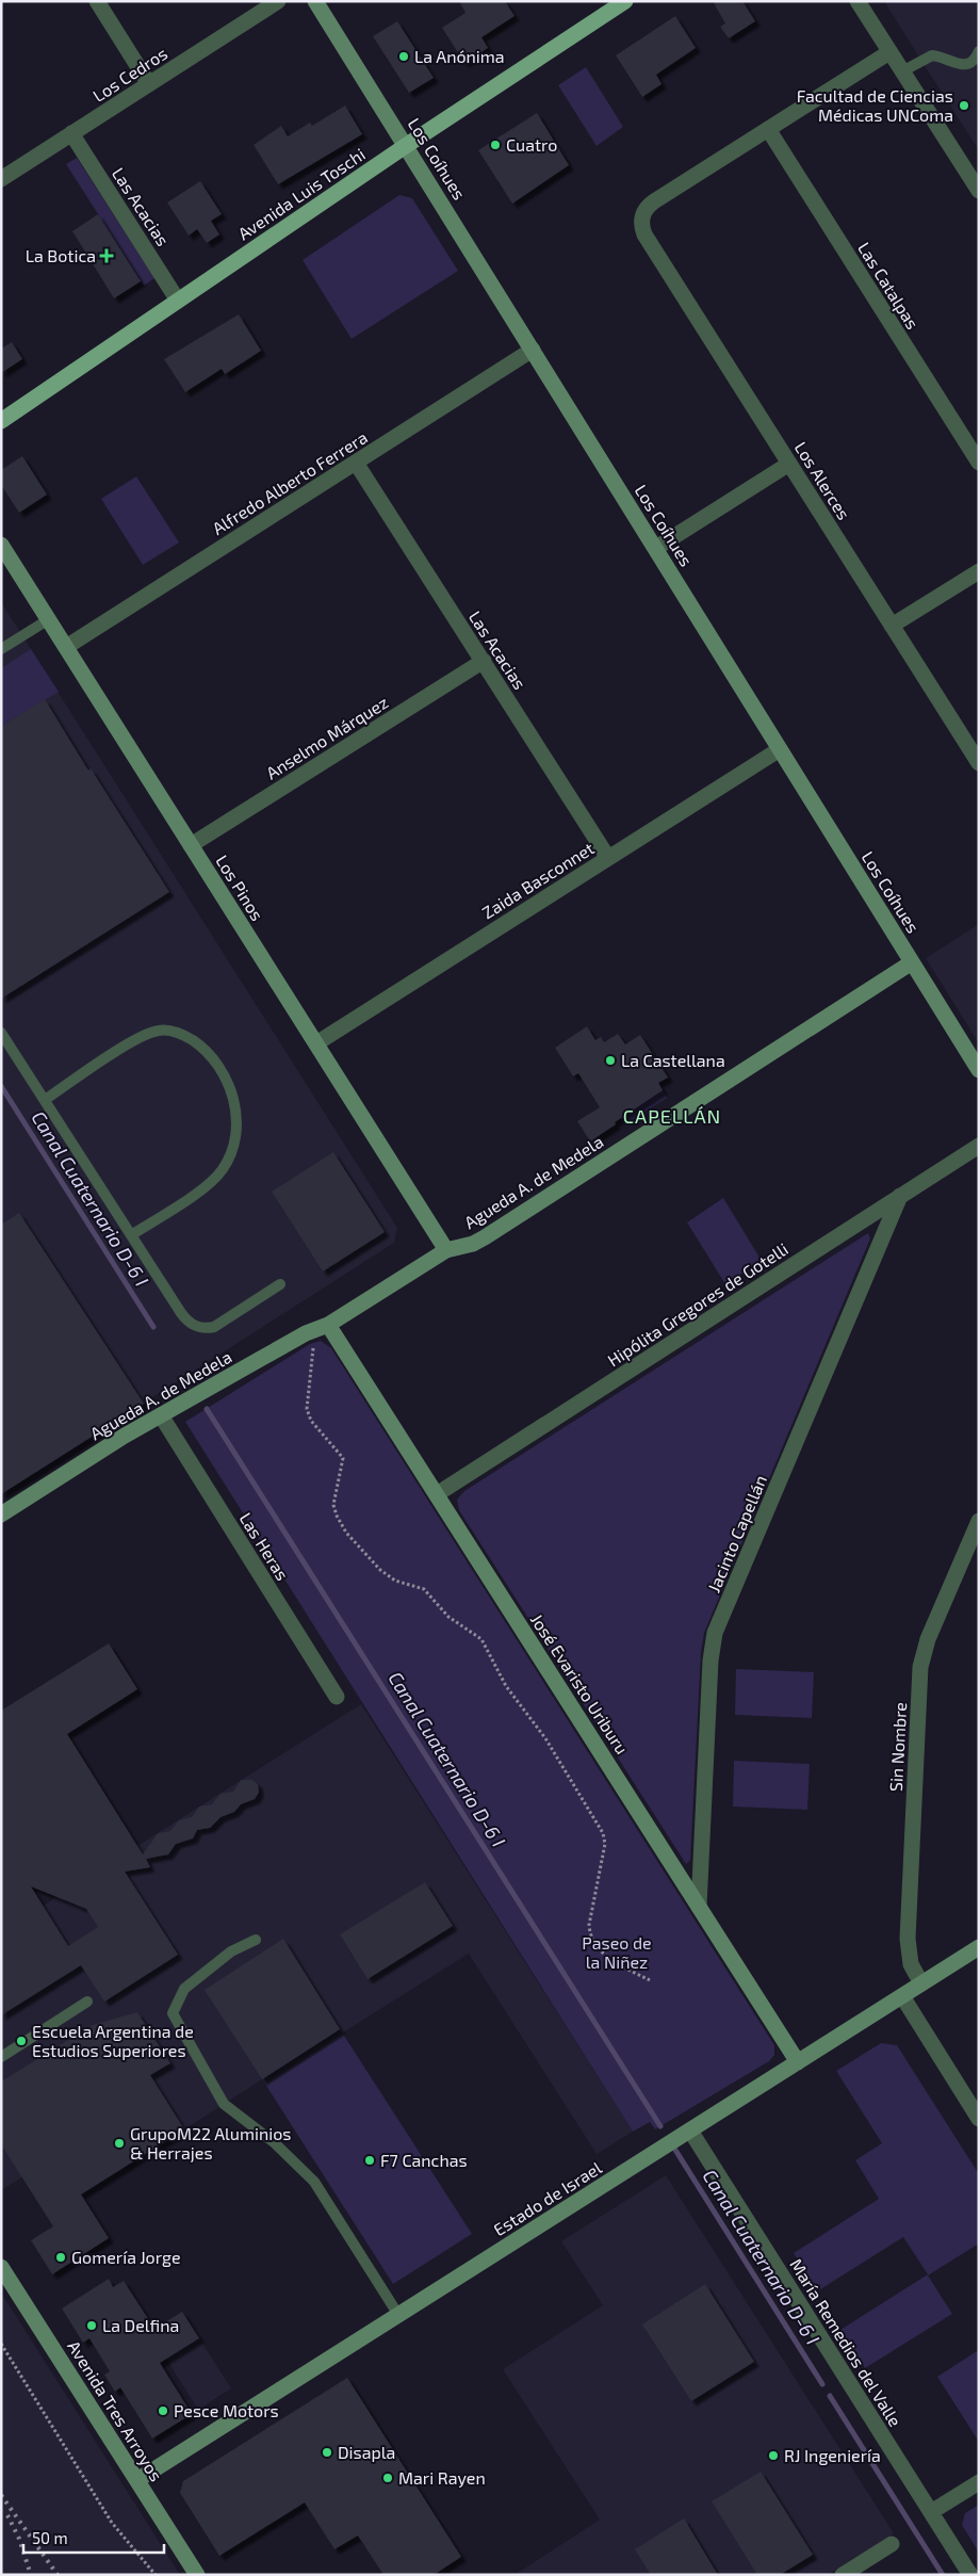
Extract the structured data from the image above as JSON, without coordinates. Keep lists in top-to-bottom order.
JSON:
{
  "streets": {
    "main road": ["Avenida Luis Toschi"],
    "street": [
      "Los Cedros",
      "Los Coíhues",
      "Las Acacias",
      "Las Catalpas",
      "Los Alerces",
      "Alfredo Alberto Ferrera",
      "Anselmo Márquez",
      "Zaida Basconnet",
      "Los Pinos",
      "Agueda A. de Medela",
      "Hipólita Gregores de Gotelli",
      "Jacinto Capellán",
      "Las Heras",
      "José Evaristo Uriburu",
      "Sin Nombre",
      "Estado de Israel",
      "María Remedios del Valle",
      "Avenida Tres Arroyos"
    ]
  },
  "crossings": [
    ["Los Cedros", "Las Acacias"],
    ["Los Coíhues", "Avenida Luis Toschi"],
    ["Los Coíhues", "Alfredo Alberto Ferrera"],
    ["Los Coíhues", "Zaida Basconnet"],
    ["Los Coíhues", "Agueda A. de Medela"],
    ["Avenida Luis Toschi", "Las Acacias"],
    ["Las Acacias", "Alfredo Alberto Ferrera"],
    ["Las Acacias", "Anselmo Márquez"],
    ["Las Acacias", "Zaida Basconnet"],
    ["Las Catalpas", "Los Alerces"],
    ["Alfredo Alberto Ferrera", "Los Pinos"],
    ["Anselmo Márquez", "Los Pinos"],
    ["Zaida Basconnet", "Los Pinos"],
    ["Los Pinos", "Agueda A. de Medela"],
    ["Agueda A. de Medela", "Las Heras"],
    ["Agueda A. de Medela", "José Evaristo Uriburu"],
    ["Hipólita Gregores de Gotelli", "Jacinto Capellán"],
    ["Hipólita Gregores de Gotelli", "José Evaristo Uriburu"],
    ["Jacinto Capellán", "José Evaristo Uriburu"],
    ["José Evaristo Uriburu", "Estado de Israel"],
    ["Sin Nombre", "Estado de Israel"],
    ["Estado de Israel", "María Remedios del Valle"],
    ["Estado de Israel", "Avenida Tres Arroyos"]
  ],
  "districts": ["CAPELLÁN"],
  "water": ["Canal Cuaternario D-6 I"],
  "parks": ["Paseo de la Niñez"],
  "places": {
    "other": [
      "La Anónima",
      "Facultad de Ciencias Médicas UNComa",
      "Cuatro",
      "La Castellana",
      "Escuela Argentina de Estudios Superiores",
      "GrupoM22 Aluminios & Herrajes",
      "F7 Canchas",
      "Gomería Jorge",
      "La Delfina",
      "Pesce Motors",
      "Disapla",
      "RJ Ingeniería",
      "Mari Rayen"
    ],
    "health": ["La Botica"]
  },
  "scale_bar": "50 m"
}
